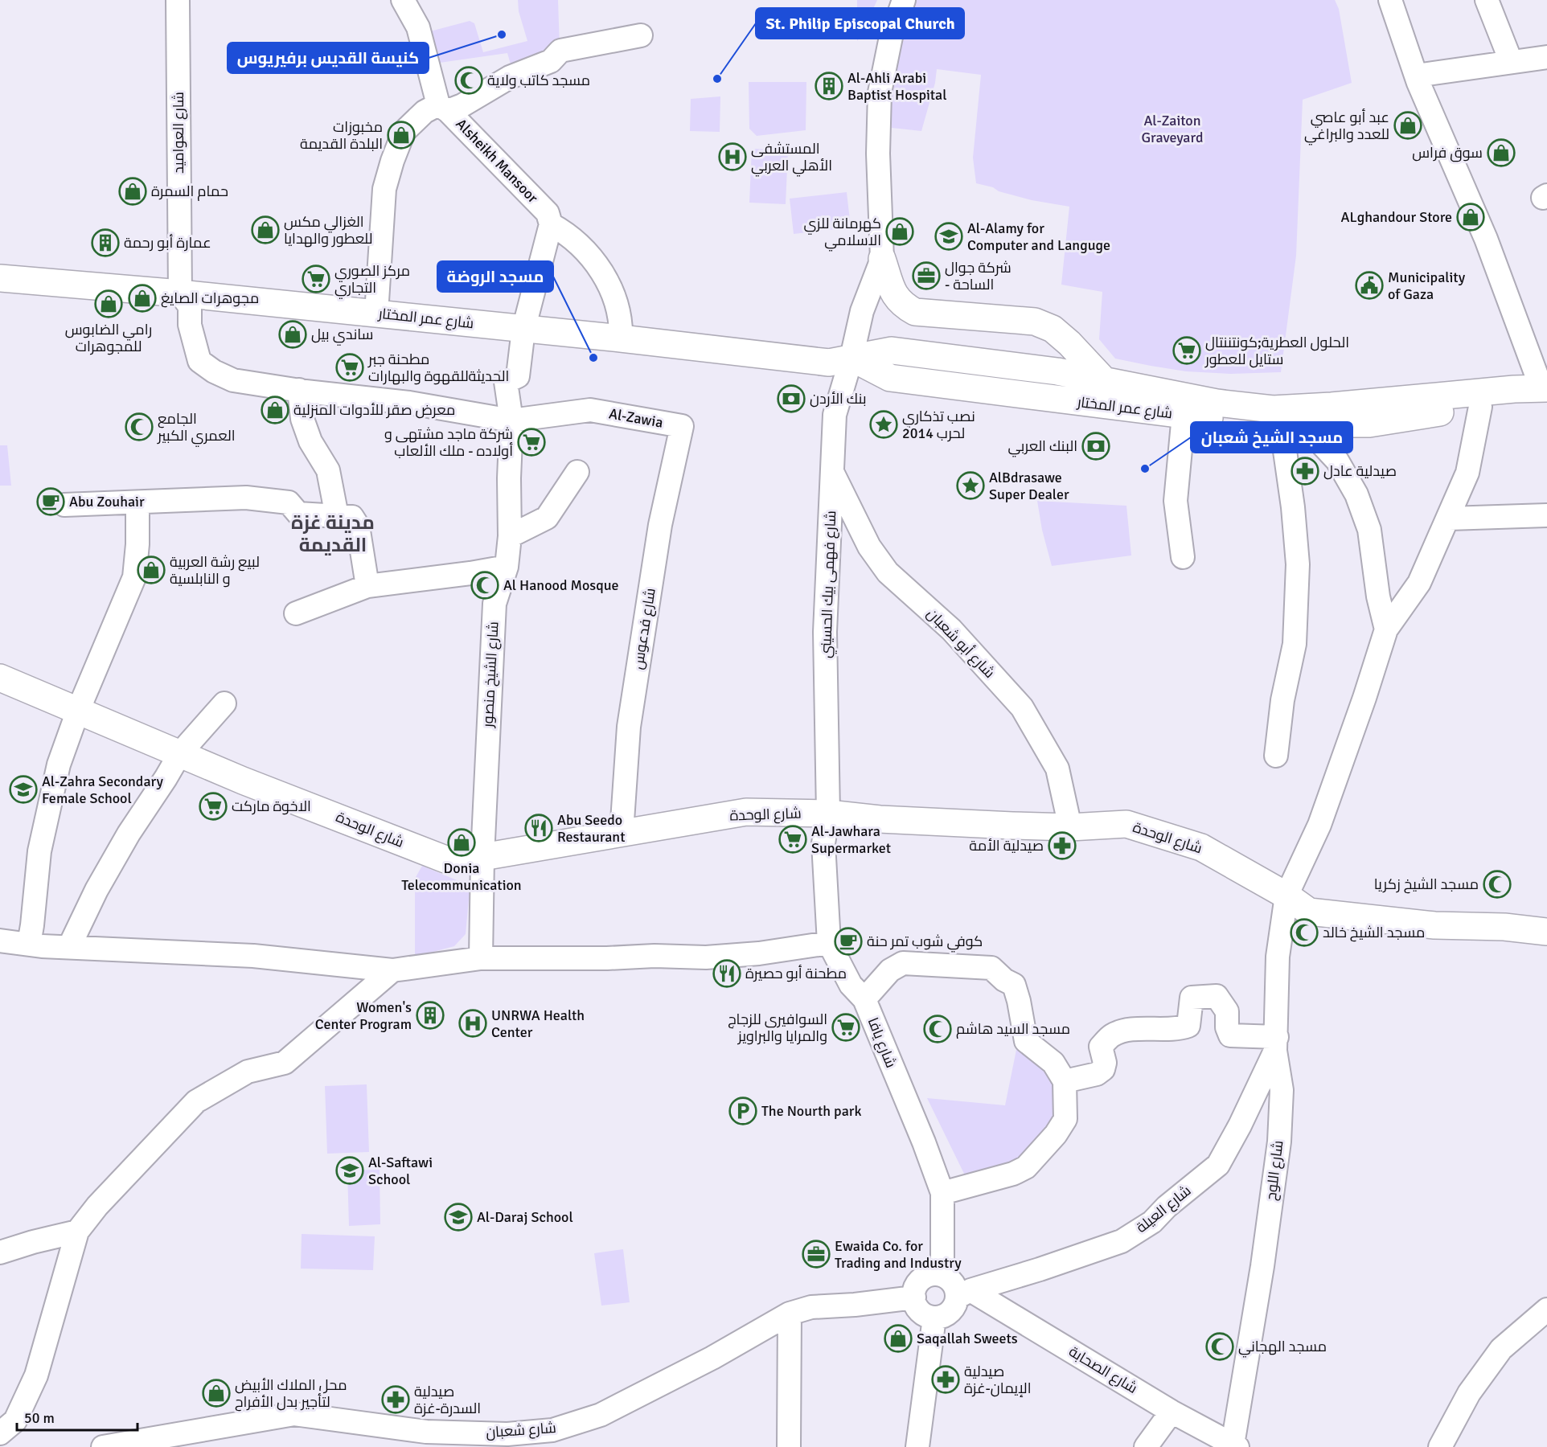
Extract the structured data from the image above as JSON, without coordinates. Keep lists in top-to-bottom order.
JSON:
{
  "streets": {
    "main road": ["شارع عمر المختار", "شارع الوحدة"],
    "street": [
      "شارع العواميد",
      "Alsheikh Mansoor",
      "Al-Zawia",
      "شارع فهمى بيك الحسيني",
      "شارع فدعوس",
      "شارع أبو شعبان",
      "شارع الشيخ منصور",
      "شارع يافا",
      "شارع اللوح",
      "شارع العيلة",
      "شارع الصحابة",
      "شارع شعبان"
    ]
  },
  "crossings": [
    ["شارع العواميد", "شارع عمر المختار"],
    ["شارع العواميد", "Al-Zawia"],
    ["شارع عمر المختار", "Al-Zawia"],
    ["شارع عمر المختار", "شارع فهمى بيك الحسيني"],
    ["شارع عمر المختار", "شارع الشيخ منصور"],
    ["Al-Zawia", "شارع فدعوس"],
    ["Al-Zawia", "شارع الشيخ منصور"],
    ["شارع فهمى بيك الحسيني", "شارع أبو شعبان"],
    ["شارع فهمى بيك الحسيني", "شارع الوحدة"],
    ["شارع فهمى بيك الحسيني", "شارع يافا"],
    ["شارع فدعوس", "شارع الوحدة"],
    ["شارع أبو شعبان", "شارع الوحدة"],
    ["شارع الشيخ منصور", "شارع الوحدة"],
    ["شارع الوحدة", "شارع يافا"],
    ["شارع الوحدة", "شارع اللوح"],
    ["شارع يافا", "شارع العيلة"],
    ["شارع يافا", "شارع الصحابة"],
    ["شارع يافا", "شارع شعبان"],
    ["شارع اللوح", "شارع العيلة"],
    ["شارع اللوح", "شارع الصحابة"],
    ["شارع العيلة", "شارع الصحابة"],
    ["شارع العيلة", "شارع شعبان"],
    ["شارع الصحابة", "شارع شعبان"]
  ],
  "districts": ["مدينة غزة القديمة"],
  "parks": ["Al-Zaiton Graveyard"],
  "places": {
    "other": [
      "كنيسة القديس برفيريوس",
      "St. Philip Episcopal Church",
      "مسجد الروضة",
      "مسجد الشيخ شعبان"
    ],
    "mosque": [
      "مسجد كاتب ولاية",
      "الجامع العمري الكبير",
      "Al Hanood Mosque",
      "مسجد الشيخ زكريا",
      "مسجد الشيخ خالد",
      "مسجد السيد هاشم",
      "مسجد الهجاني"
    ],
    "building": ["Al-Ahli Arabi Baptist Hospital", "عمارة أبو رحمة", "Women's Center Program"],
    "shop": [
      "عبد أبو عاصي للعدد والبراغي",
      "مخبوزات البلدة القديمة",
      "سوق فراس",
      "حمام السمرة",
      "ALghandour Store",
      "الغزالي مكس للعطور والهدايا",
      "كهرمانة للزي الاسلامي",
      "مجوهرات الصايغ",
      "رامي الضابوس للمجوهرات",
      "ساندي بيل",
      "معرض صقر للأدوات المنزلية",
      "لبيع رشة العربية و النابلسية",
      "Donia Telecommunication",
      "Saqallah Sweets",
      "محل الملاك الأبيض لتأجير بدل الأفراح"
    ],
    "hospital": ["المستشفى الأهلي العربي", "UNRWA Health Center"],
    "school or university": [
      "Al-Alamy for Computer and Languge",
      "Al-Zahra Secondary Female School",
      "Al-Saftawi School",
      "Al-Daraj School"
    ],
    "office": ["شركة جوال - الساحة", "Ewaida Co. for Trading and Industry"],
    "supermarket": [
      "مركز الصوري التجاري",
      "الحلول العطرية;كونتننتال ستايل للعطور",
      "مطحنة جبر الحديثةللقهوة والبهارات",
      "شركة ماجد مشتهى و أولاده - ملك الألعاب",
      "الاخوة ماركت",
      "Al-Jawhara Supermarket",
      "السوافيري للزجاج والمرايا والبراويز"
    ],
    "public building": ["Municipality of Gaza"],
    "bank": ["بنك الأردن", "البنك العربي"],
    "place": ["نصب تذكاري لحرب 2014", "AlBdrasawe Super Dealer"],
    "pharmacy": [
      "صيدلية عادل",
      "صيدلية الأمة",
      "صيدلية الإيمان-غزة",
      "صيدلية السدرة-غزة"
    ],
    "cafe": ["Abu Zouhair", "كوفي شوب تمر حنة"],
    "restaurant": ["Abu Seedo Restaurant", "مطحنة أبو حصيرة"],
    "parking": ["The Nourth park"]
  },
  "scale_bar": "50 m"
}
